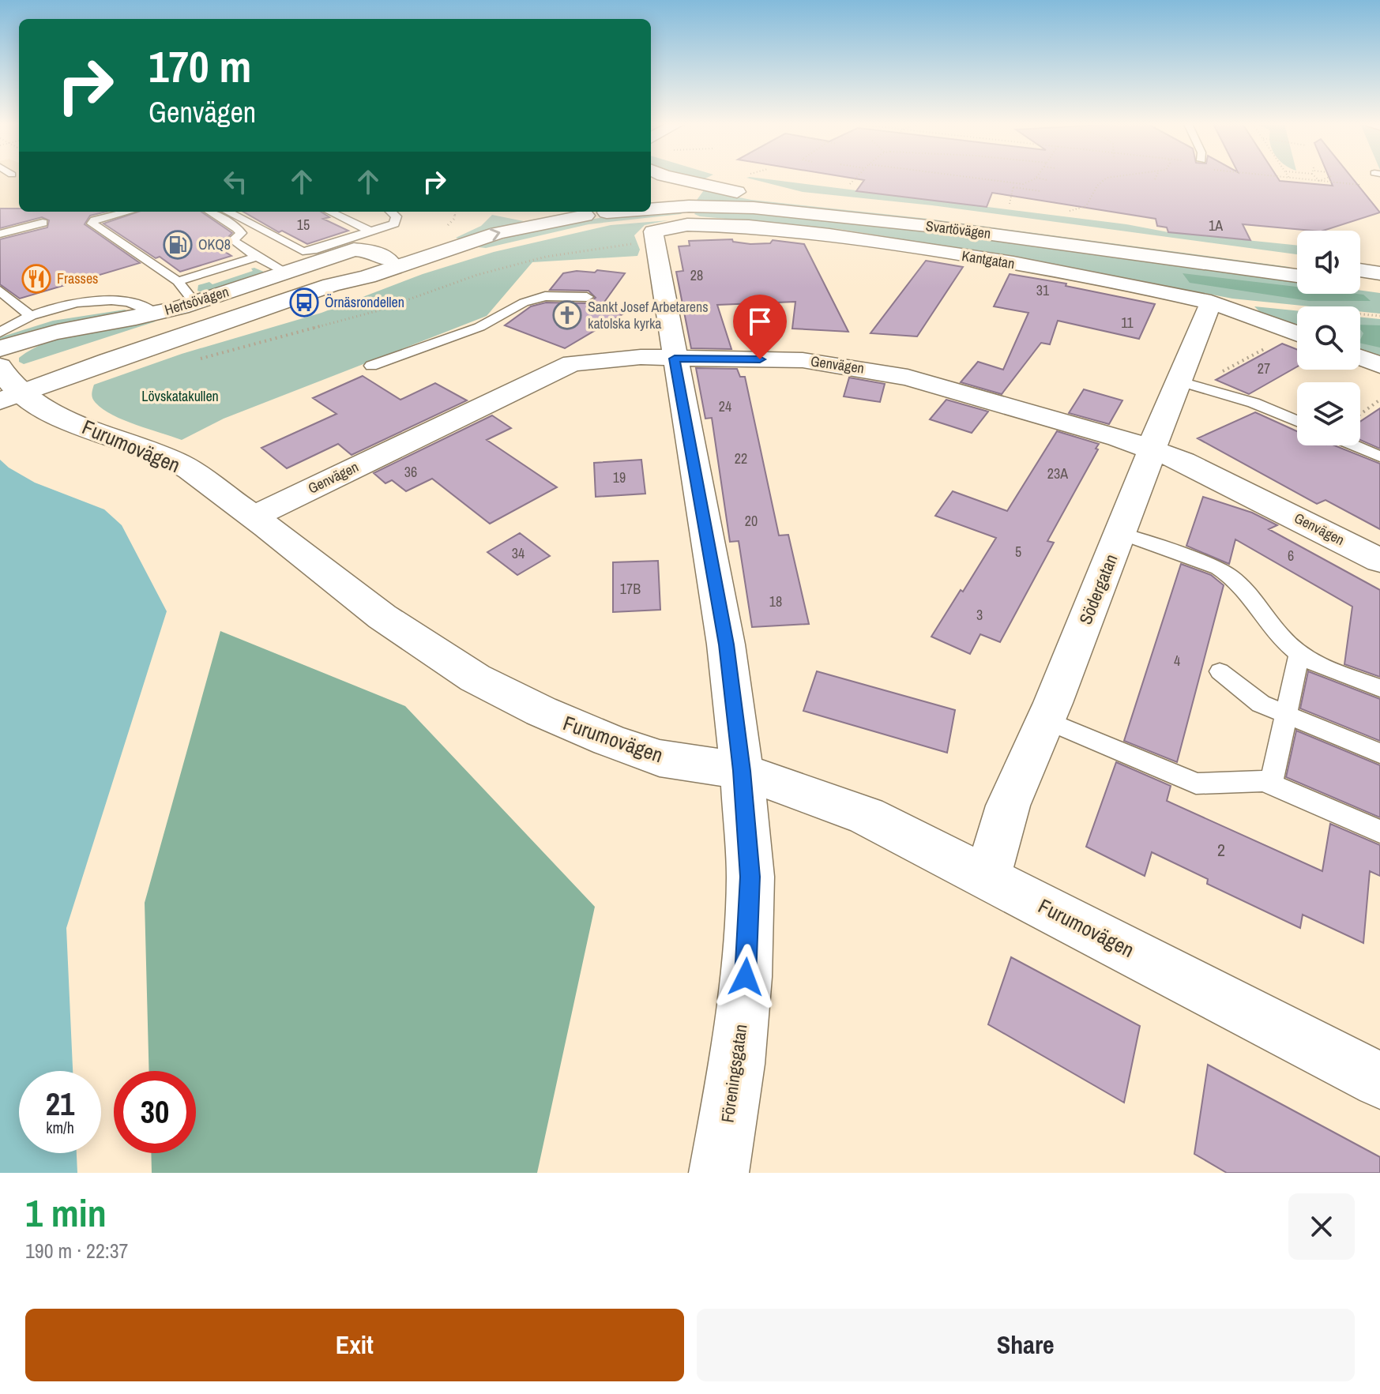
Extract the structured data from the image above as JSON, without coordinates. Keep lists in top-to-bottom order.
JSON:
{
  "streets": {
    "street": [
      "Svartövägen",
      "Kantgatan",
      "Hertsövägen",
      "Genvägen",
      "Furumovägen",
      "Södergatan",
      "Föreningsgatan"
    ]
  },
  "crossings": [
    ["Svartövägen", "Hertsövägen"],
    ["Kantgatan", "Södergatan"],
    ["Kantgatan", "Föreningsgatan"],
    ["Hertsövägen", "Furumovägen"],
    ["Genvägen", "Furumovägen"],
    ["Genvägen", "Södergatan"],
    ["Genvägen", "Föreningsgatan"],
    ["Furumovägen", "Södergatan"],
    ["Furumovägen", "Föreningsgatan"]
  ],
  "parks": ["Lövskatakullen"],
  "places": {
    "fuel station": ["OKQ8"],
    "restaurant": ["Frasses"],
    "bus stop": ["Örnäsrondellen"],
    "church": ["Sankt Josef Arbetarens katolska kyrka"]
  },
  "house_numbers": [
    "15",
    "1A",
    "28",
    "31",
    "11",
    "27",
    "24",
    "22",
    "36",
    "23A",
    "19",
    "20",
    "5",
    "34",
    "6",
    "17B",
    "18",
    "3",
    "4",
    "2"
  ],
  "page": {
    "turn": ["170 m", "Genvägen"],
    "speed": "21 km/h",
    "limit": "30",
    "heading": ["1 min", "190 m · 22:37"],
    "buttons": ["Exit", "Share"]
  }
}
